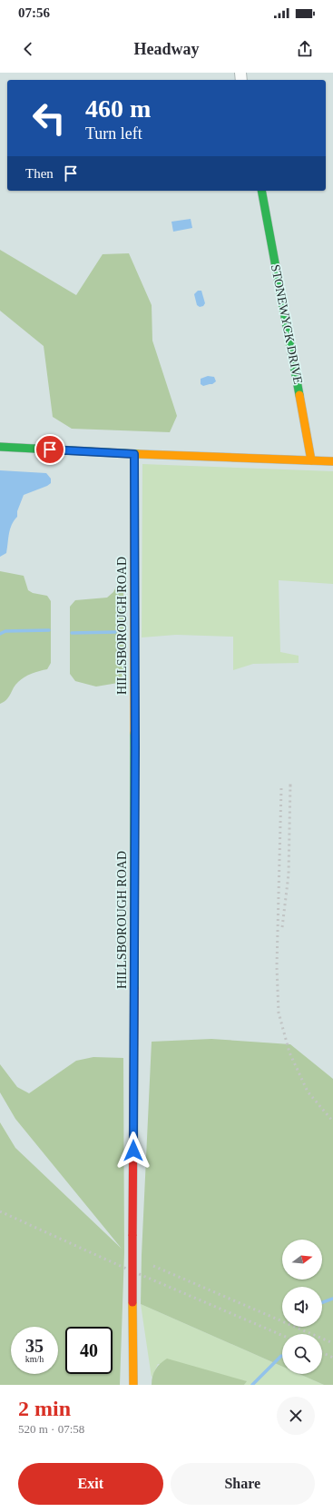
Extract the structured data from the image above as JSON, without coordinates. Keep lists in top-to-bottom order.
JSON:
{
  "streets": {
    "street": ["STONEWYCK DRIVE", "HILLSBOROUGH ROAD"]
  },
  "north": "right",
  "page": {
    "status": "07:56",
    "header": "Headway",
    "turn": ["460 m", "Turn left"],
    "then": "Then",
    "speed": "35 km/h",
    "limit": "40",
    "heading": ["2 min", "520 m · 07:58"],
    "buttons": ["Exit", "Share"]
  }
}
